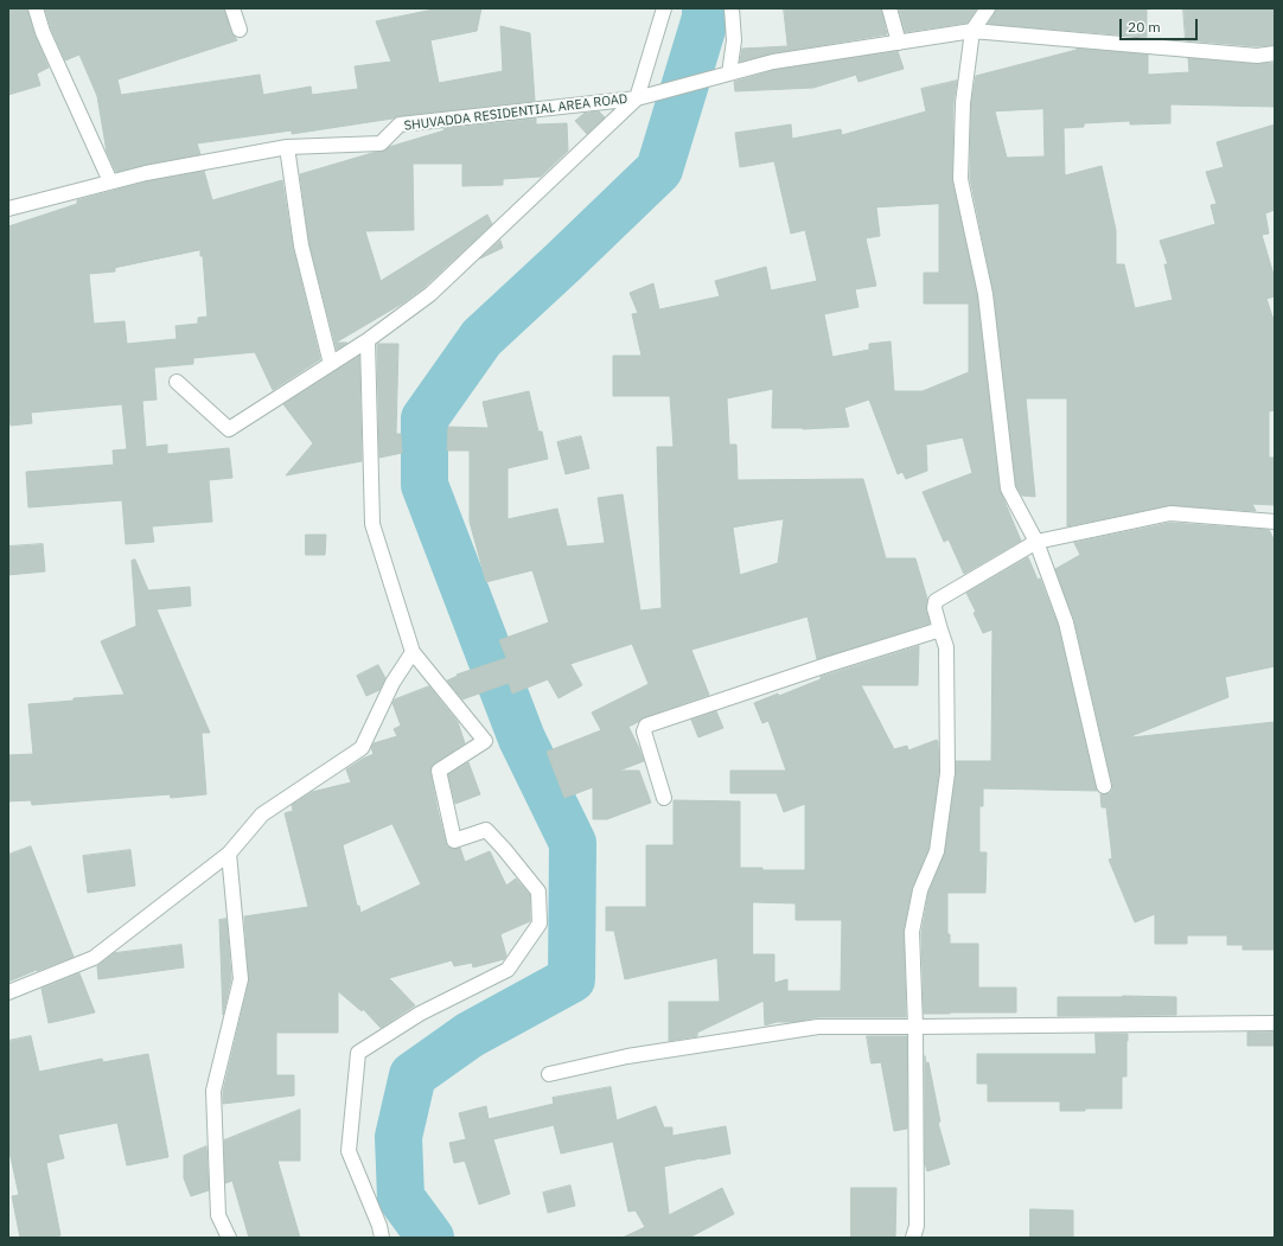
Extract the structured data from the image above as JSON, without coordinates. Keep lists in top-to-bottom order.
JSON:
{
  "streets": {
    "street": ["SHUVADDA RESIDENTIAL AREA ROAD"]
  },
  "scale_bar": "20 m"
}
